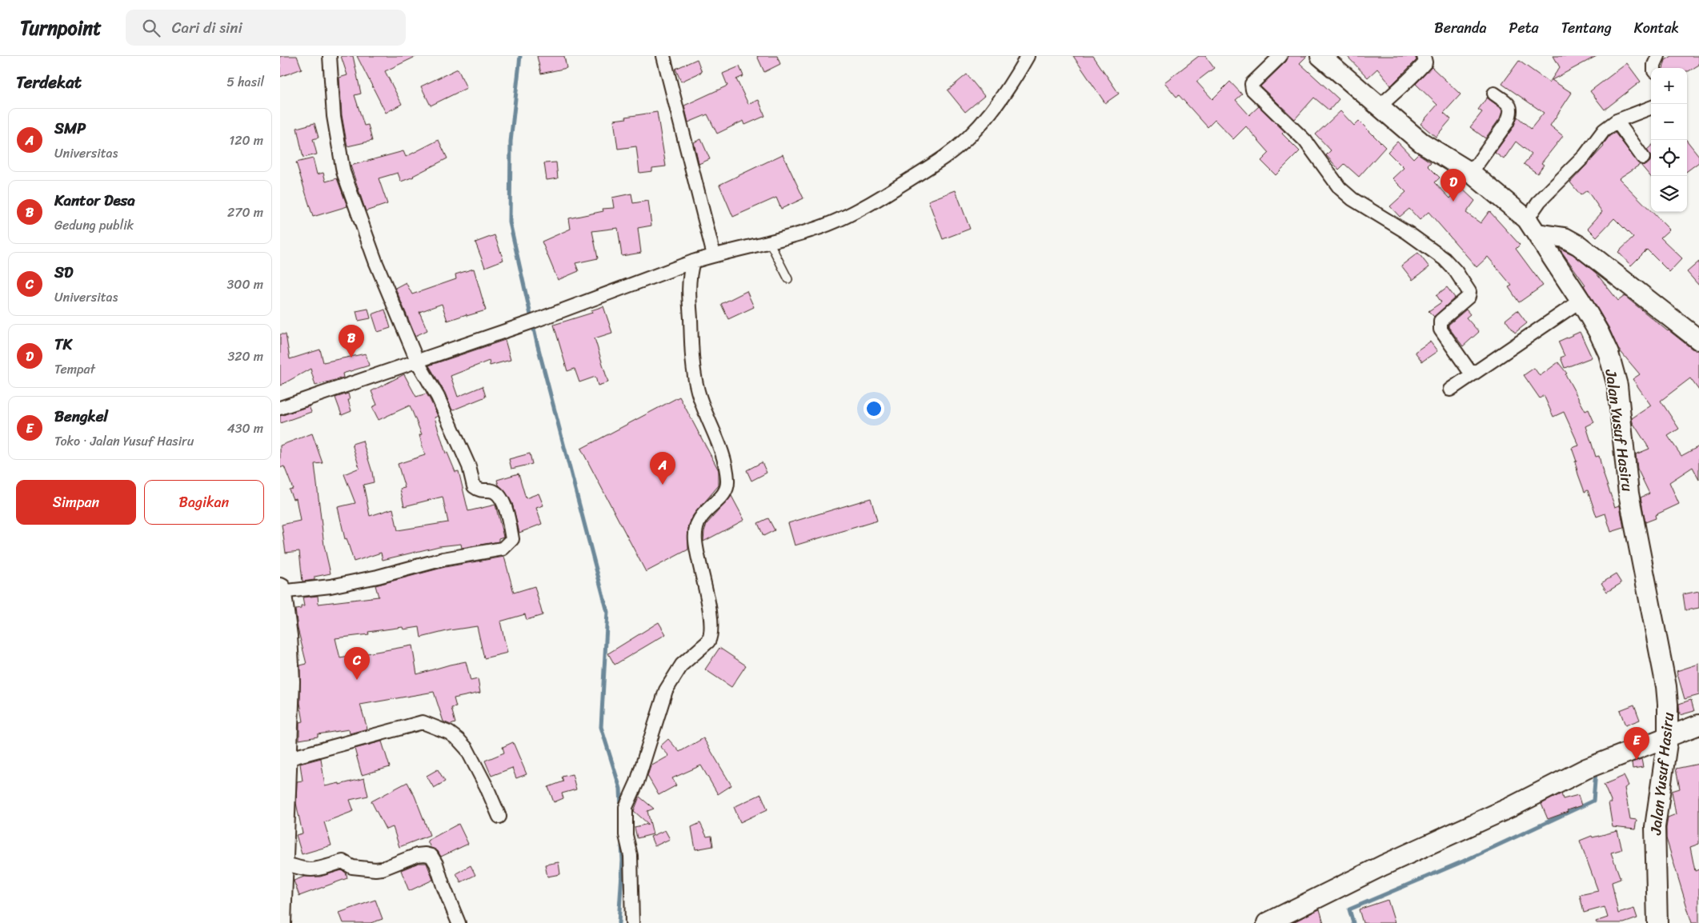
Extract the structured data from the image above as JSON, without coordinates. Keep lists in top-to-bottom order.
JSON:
{
  "streets": {
    "main road": ["Jalan Yusuf Hasiru"]
  },
  "page": {
    "header": "Turnpoint",
    "search": "Cari di sini",
    "nav": [
      "Beranda",
      "Peta",
      "Tentang",
      "Kontak"
    ],
    "heading": ["Terdekat", "5 hasil"],
    "map_buttons": ["+", "−"],
    "list": [
      {
        "mark": "A",
        "name": "SMP",
        "note": "Universitas",
        "value": "120 m"
      },
      {
        "mark": "B",
        "name": "Kantor Desa",
        "note": "Gedung publik",
        "value": "270 m"
      },
      {
        "mark": "C",
        "name": "SD",
        "note": "Universitas",
        "value": "300 m"
      },
      {
        "mark": "D",
        "name": "TK",
        "note": "Tempat",
        "value": "320 m"
      },
      {
        "mark": "E",
        "name": "Bengkel",
        "note": "Toko · Jalan Yusuf Hasiru",
        "value": "430 m"
      }
    ],
    "pins": [
      "D",
      "B",
      "A",
      "C",
      "E"
    ],
    "buttons": ["Simpan", "Bagikan"]
  }
}
